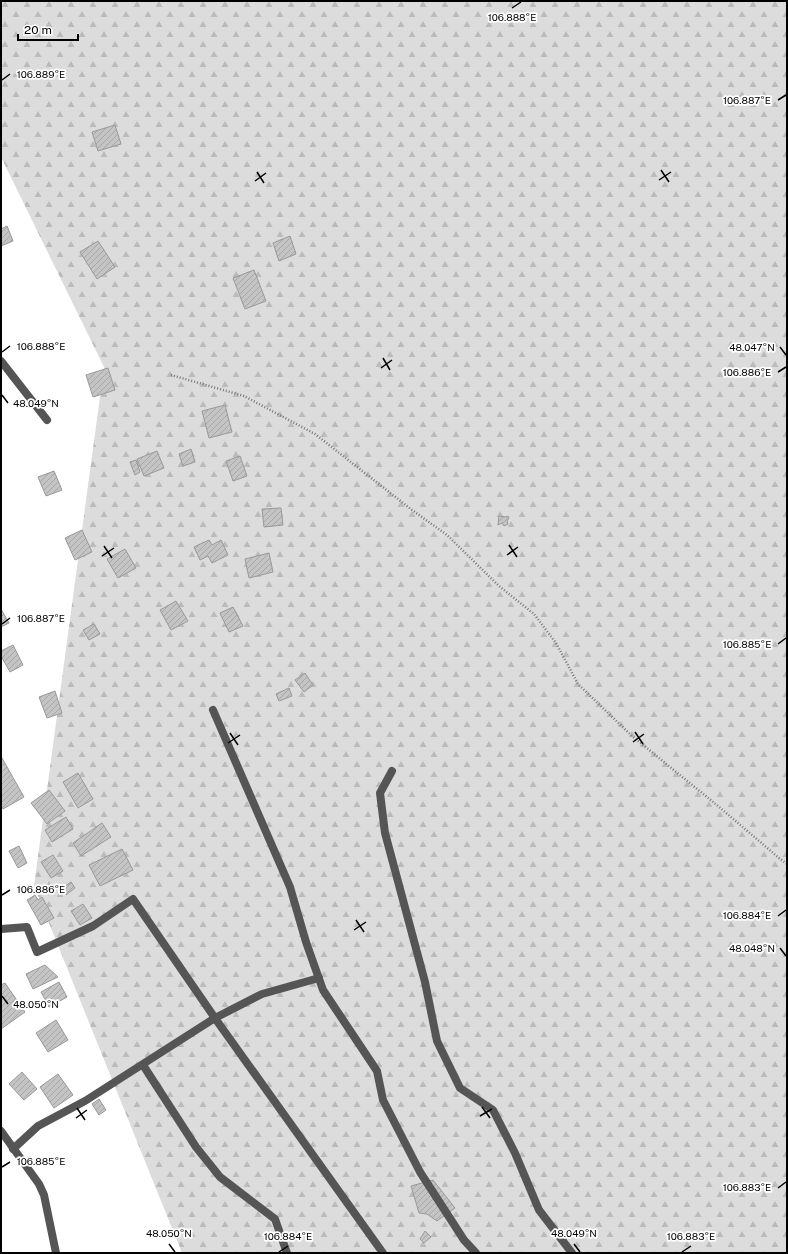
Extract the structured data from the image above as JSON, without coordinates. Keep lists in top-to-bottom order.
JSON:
{
  "scale_bar": "20 m",
  "coordinates": [
    "106.888°E",
    "106.889°E",
    "106.887°E",
    "48.047°N",
    "106.886°E",
    "48.049°N",
    "106.885°E",
    "106.884°E",
    "48.048°N",
    "48.050°N",
    "106.883°E"
  ]
}
